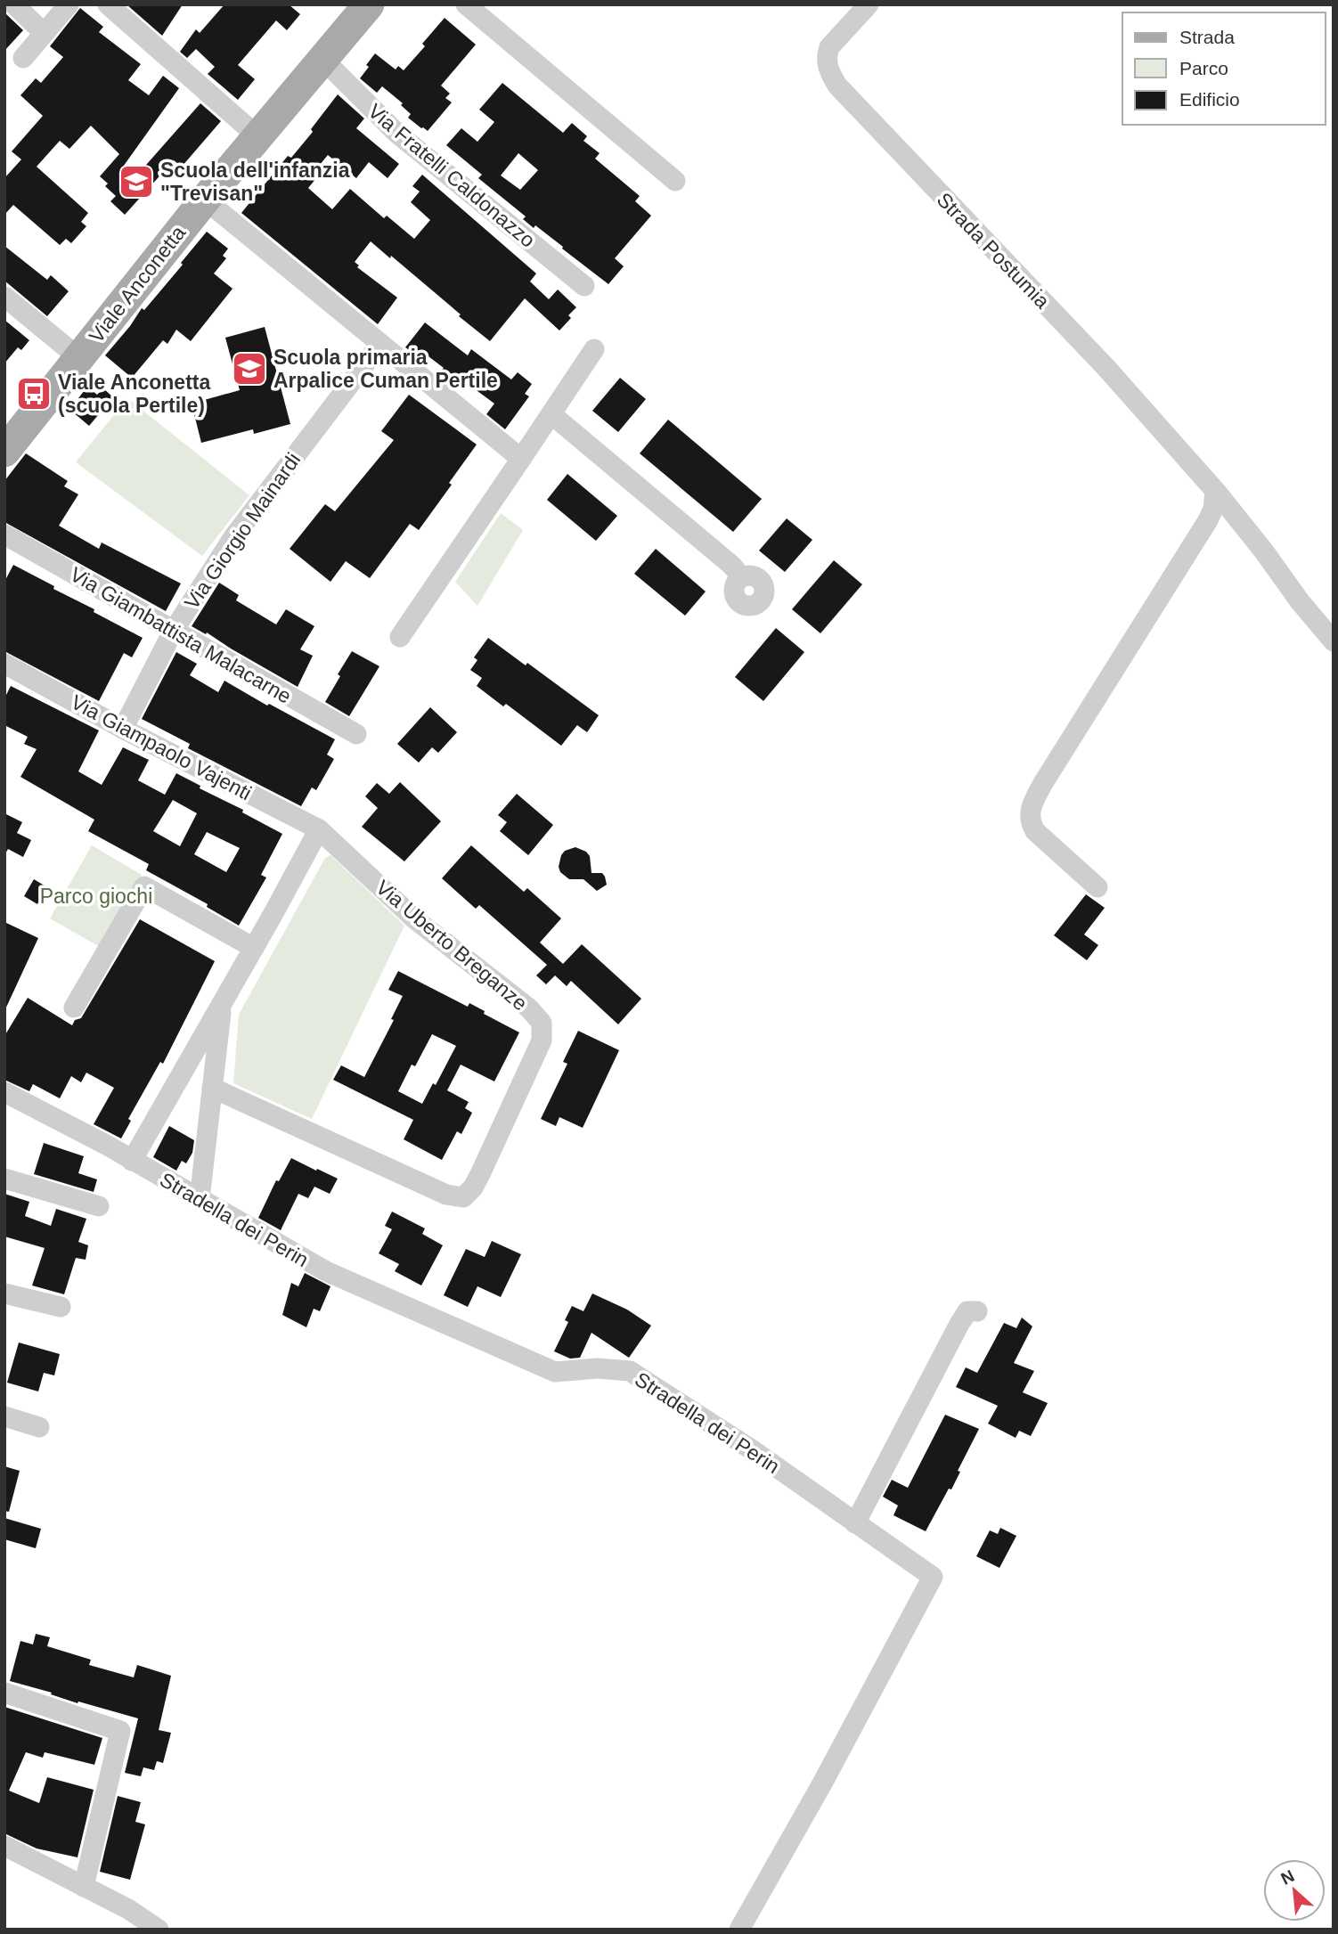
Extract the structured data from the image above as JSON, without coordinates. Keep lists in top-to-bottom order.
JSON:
{
  "streets": {
    "main road": ["Viale Anconetta"],
    "street": [
      "Via Fratelli Caldonazzo",
      "Strada Postumia",
      "Via Giorgio Mainardi",
      "Via Giambattista Malacarne",
      "Via Giampaolo Vajenti",
      "Via Uberto Breganze",
      "Stradella dei Perin"
    ]
  },
  "crossings": [
    ["Via Fratelli Caldonazzo", "Viale Anconetta"],
    ["Via Giorgio Mainardi", "Via Giambattista Malacarne"],
    ["Via Giorgio Mainardi", "Via Giampaolo Vajenti"],
    ["Via Giampaolo Vajenti", "Via Uberto Breganze"]
  ],
  "parks": ["Parco giochi"],
  "places": {
    "school or university": ["Scuola dell'infanzia \"Trevisan\"", "Scuola primaria Arpalice Cuman Pertile"],
    "bus stop": ["Viale Anconetta (scuola Pertile)"]
  },
  "legend": ["Strada", "Parco", "Edificio"],
  "north": "top left"
}
